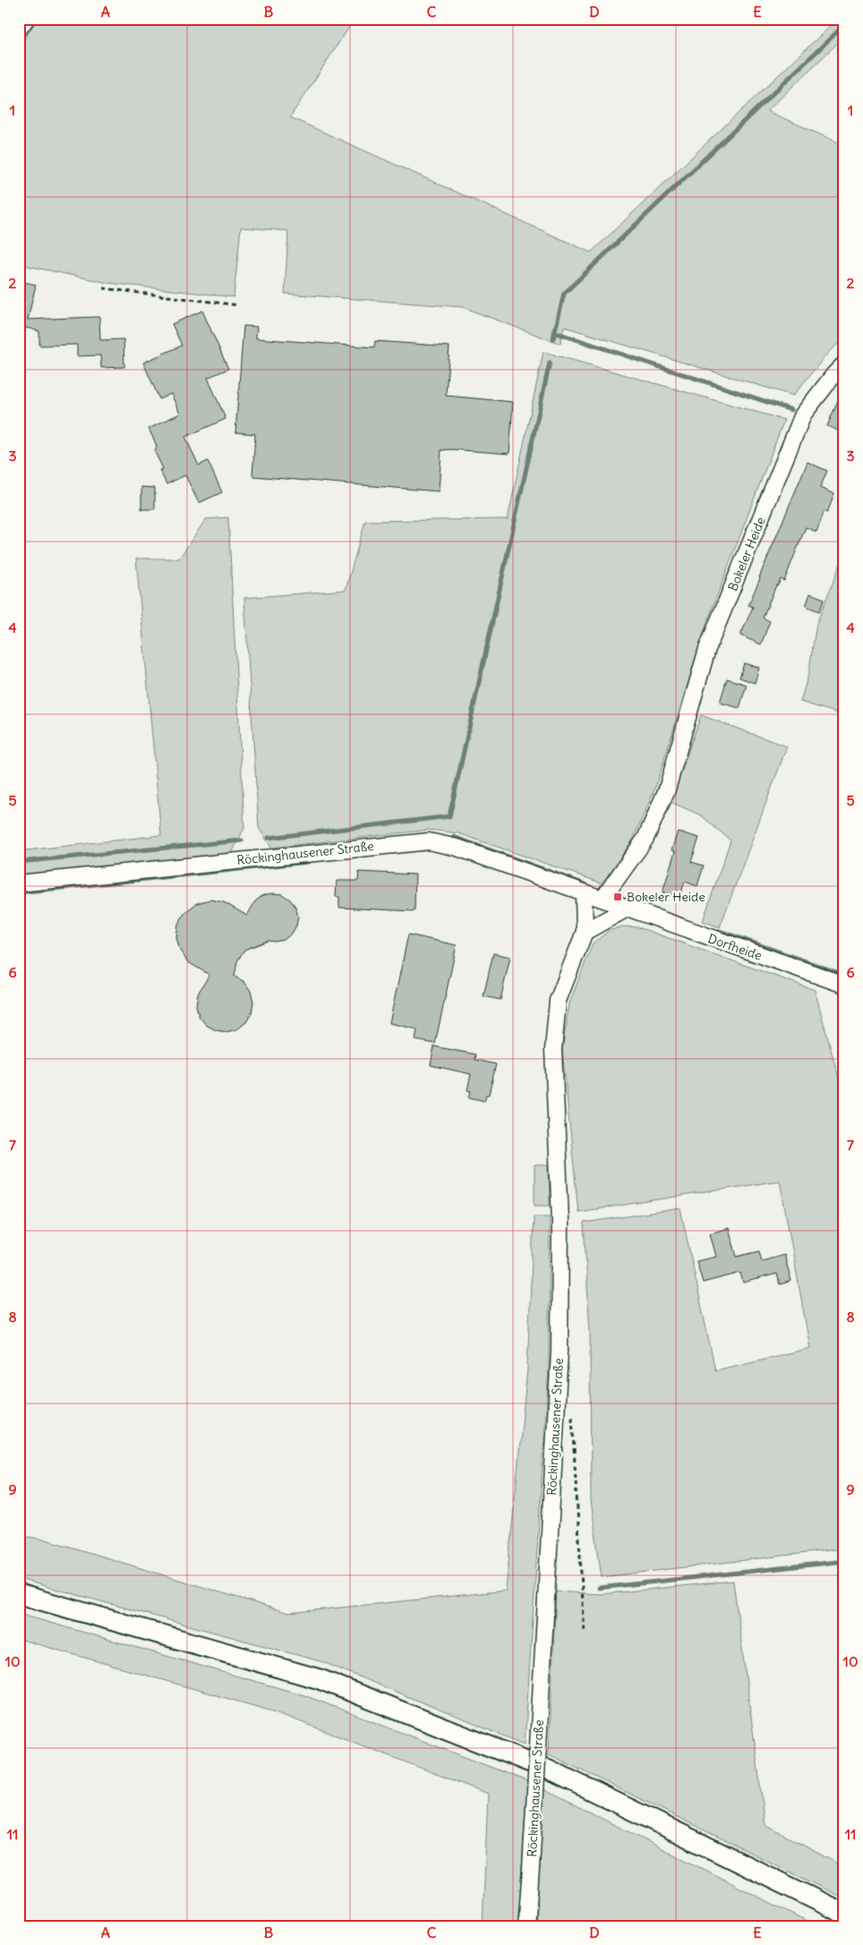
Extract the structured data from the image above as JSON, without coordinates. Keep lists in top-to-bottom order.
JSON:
{
  "streets": {
    "street": ["Bokeler Heide", "Röckinghausener Straße", "Dorfheide"]
  },
  "crossings": [
    ["Bokeler Heide", "Röckinghausener Straße"],
    ["Röckinghausener Straße", "Dorfheide"]
  ],
  "places": {
    "transit": ["Bokeler Heide"]
  },
  "grid": {
    "columns": [
      "A",
      "B",
      "C",
      "D",
      "E"
    ],
    "rows": [
      "1",
      "2",
      "3",
      "4",
      "5",
      "6",
      "7",
      "8",
      "9",
      "10",
      "11"
    ]
  }
}
